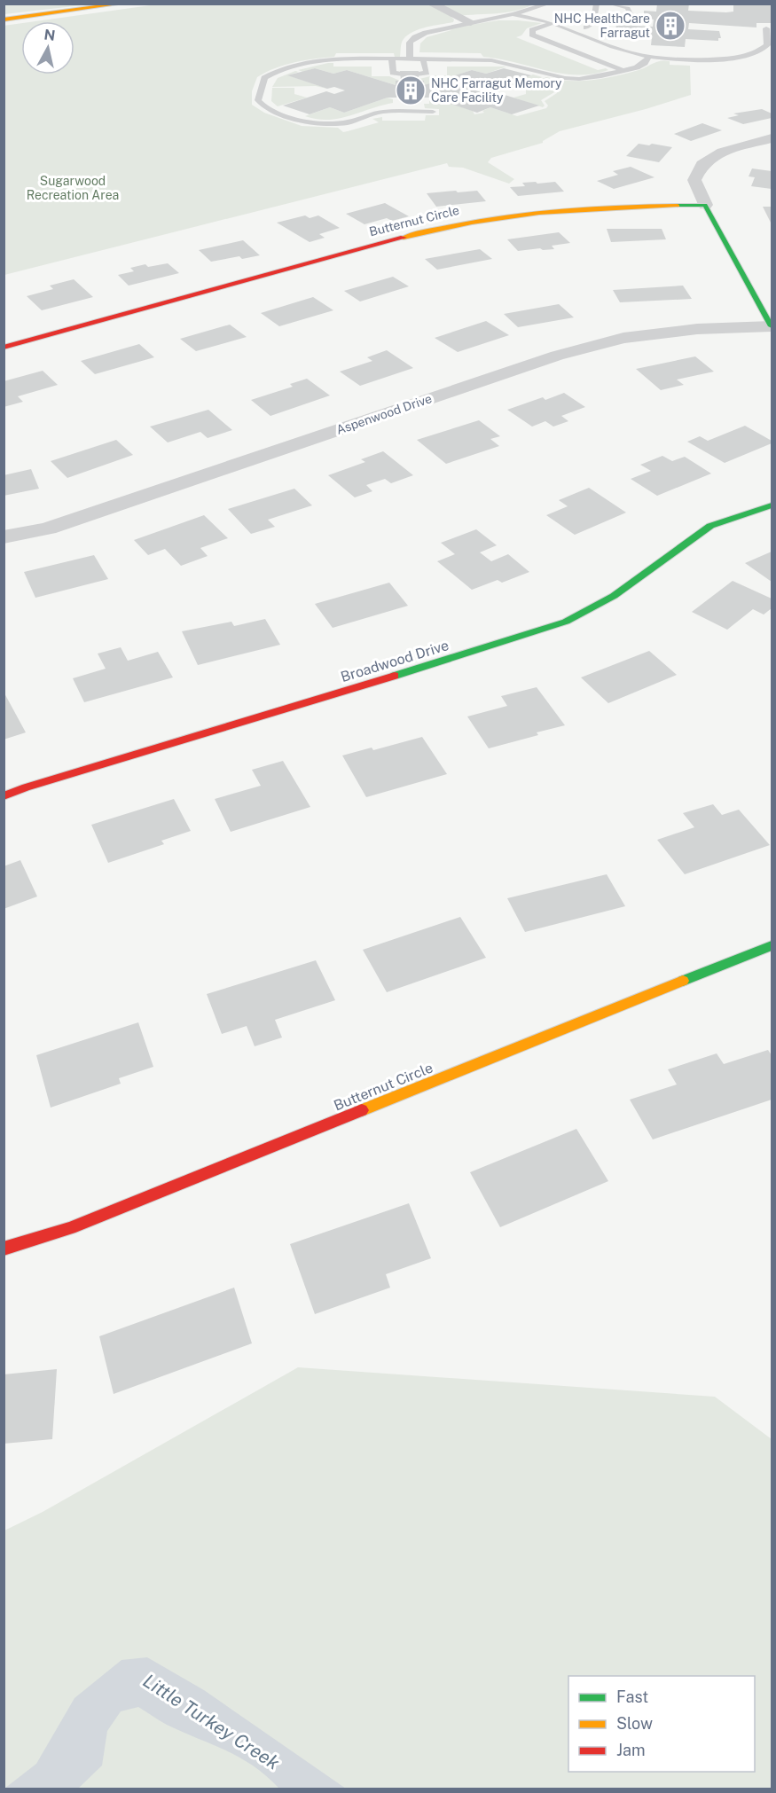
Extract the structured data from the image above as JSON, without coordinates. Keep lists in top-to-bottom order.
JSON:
{
  "streets": {
    "street": ["Butternut Circle", "Aspenwood Drive", "Broadwood Drive"]
  },
  "water": ["Little Turkey Creek"],
  "parks": ["Sugarwood Recreation Area"],
  "places": {
    "building": ["NHC HealthCare Farragut", "NHC Farragut Memory Care Facility"]
  },
  "legend": ["Fast", "Slow", "Jam"],
  "north": "top"
}
